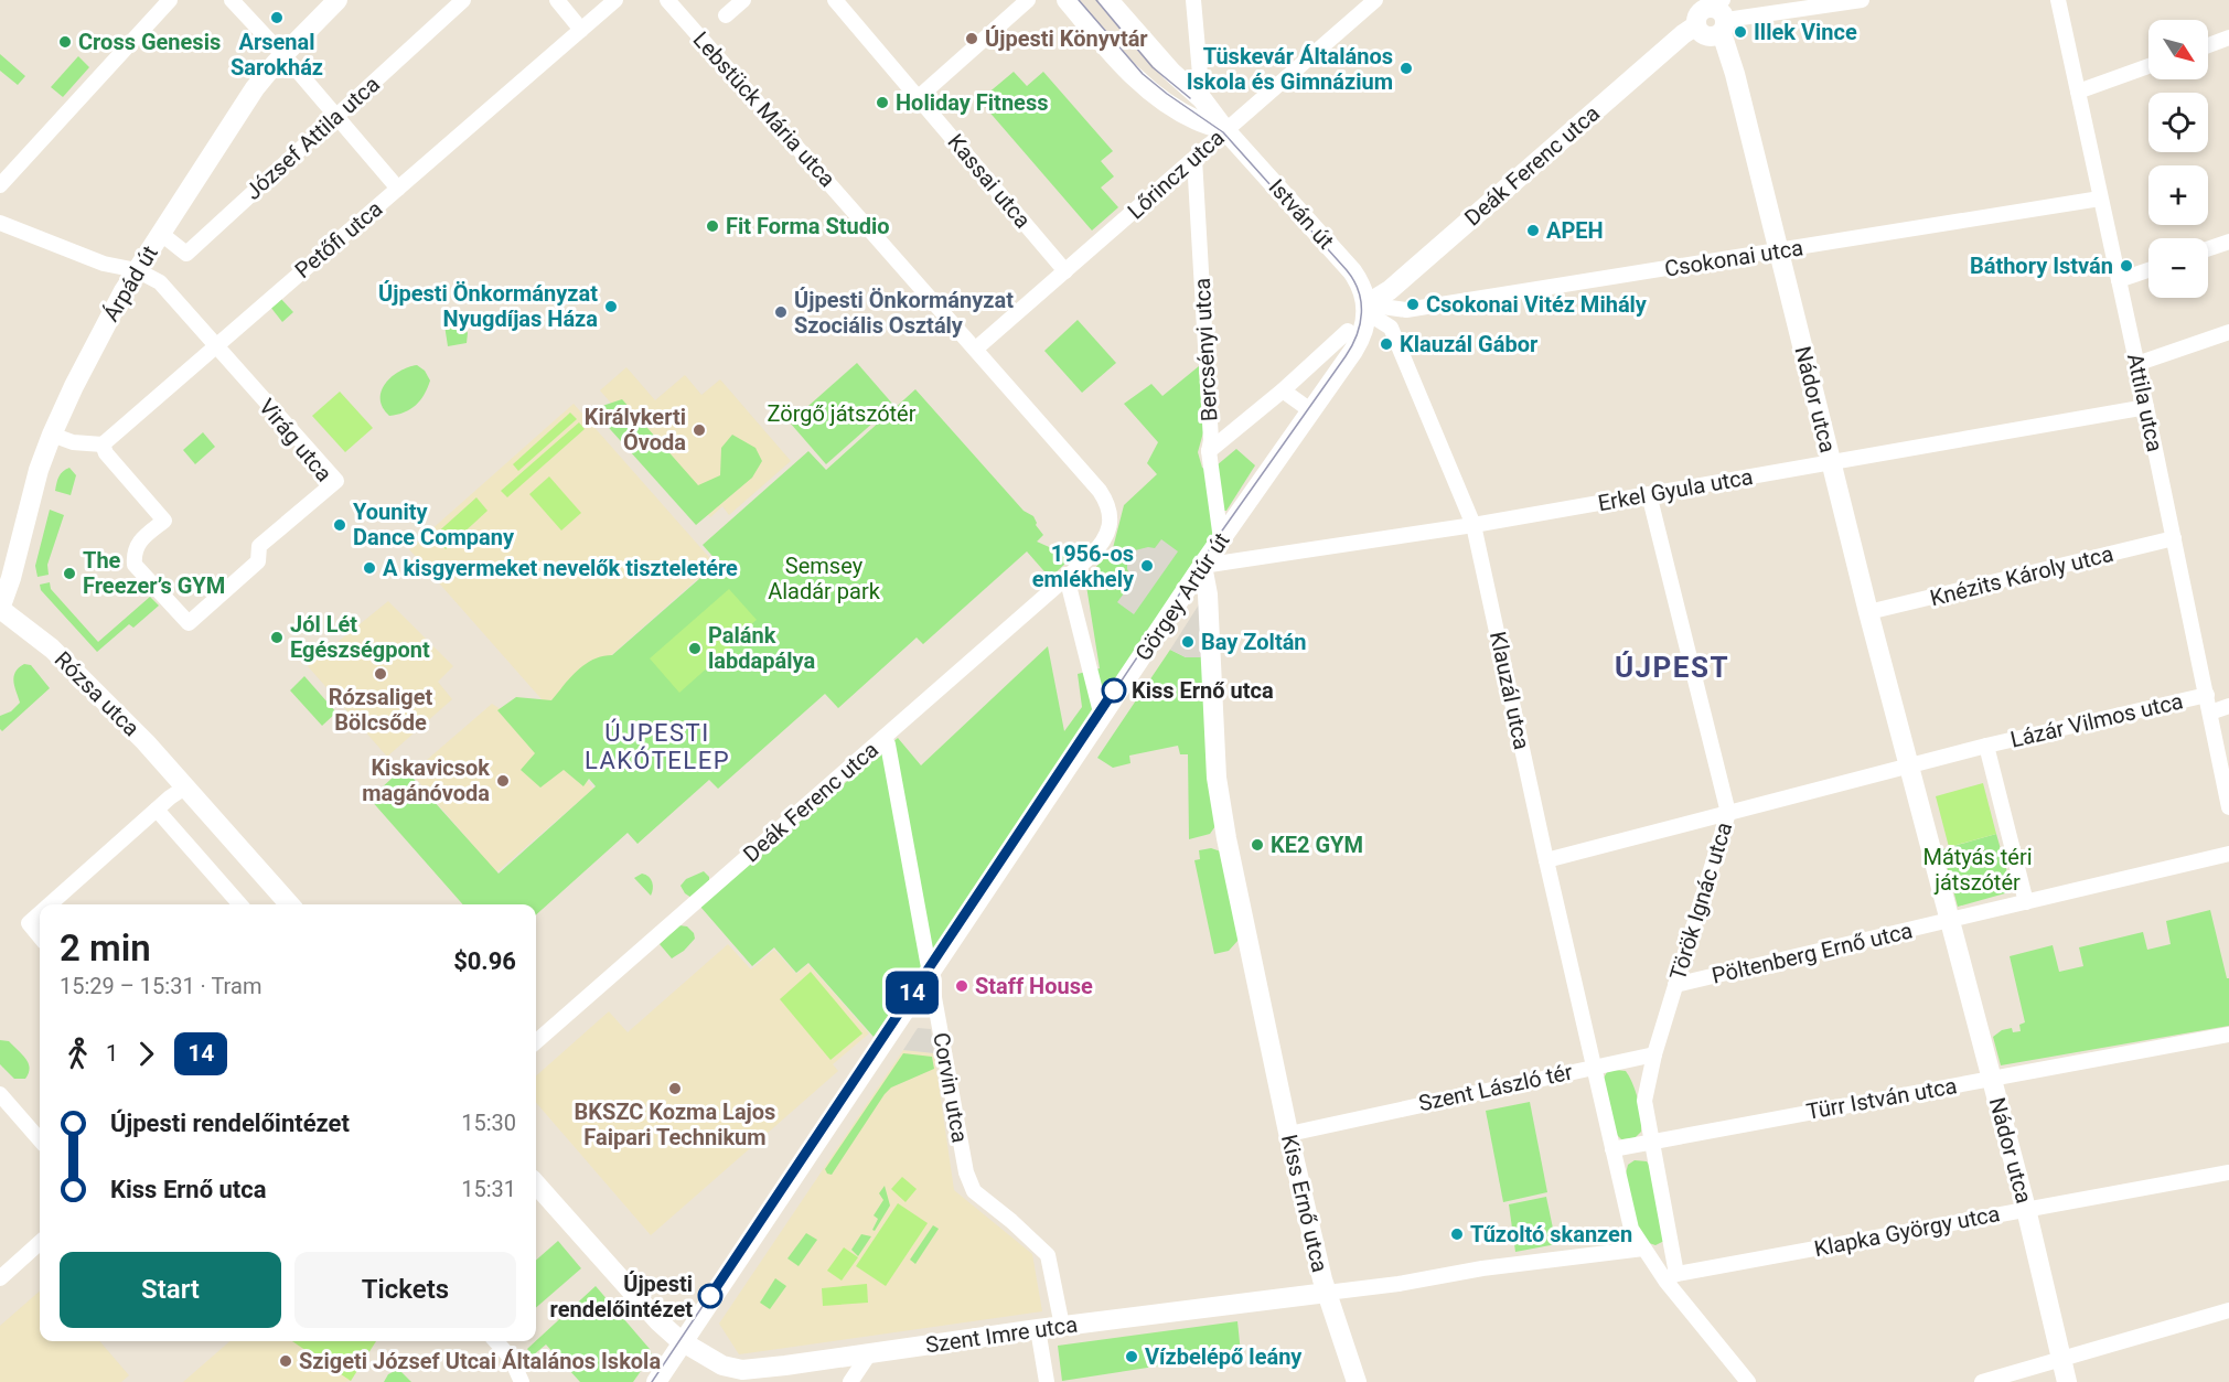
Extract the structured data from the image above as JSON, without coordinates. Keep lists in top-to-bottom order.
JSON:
{
  "streets": {
    "street": [
      "Lebstück Mária utca",
      "József Attila utca",
      "Deák Ferenc utca",
      "Lőrincz utca",
      "Kassai utca",
      "István út",
      "Petőfi utca",
      "Csokonai utca",
      "Árpád út",
      "Bercsényi utca",
      "Nádor utca",
      "Attila utca",
      "Virág utca",
      "Erkel Gyula utca",
      "Knézits Károly utca",
      "Görgey Artúr út",
      "Klauzál utca",
      "Rózsa utca",
      "Lázár Vilmos utca",
      "Török Ignác utca",
      "Pöltenberg Ernő utca",
      "Corvin utca",
      "Szent László tér",
      "Türr István utca",
      "Kiss Ernő utca",
      "Klapka György utca",
      "Szent Imre utca"
    ]
  },
  "crossings": [
    ["Lebstück Mária utca", "Deák Ferenc utca"],
    ["Lebstück Mária utca", "Lőrincz utca"],
    ["József Attila utca", "Árpád út"],
    ["Deák Ferenc utca", "István út"],
    ["Deák Ferenc utca", "Csokonai utca"],
    ["Deák Ferenc utca", "Nádor utca"],
    ["Deák Ferenc utca", "Görgey Artúr út"],
    ["Deák Ferenc utca", "Corvin utca"],
    ["Lőrincz utca", "Kassai utca"],
    ["Lőrincz utca", "István út"],
    ["Lőrincz utca", "Bercsényi utca"],
    ["István út", "Csokonai utca"],
    ["István út", "Görgey Artúr út"],
    ["Petőfi utca", "Virág utca"],
    ["Csokonai utca", "Nádor utca"],
    ["Csokonai utca", "Attila utca"],
    ["Csokonai utca", "Görgey Artúr út"],
    ["Árpád út", "Virág utca"],
    ["Árpád út", "Rózsa utca"],
    ["Bercsényi utca", "Görgey Artúr út"],
    ["Nádor utca", "Erkel Gyula utca"],
    ["Nádor utca", "Knézits Károly utca"],
    ["Nádor utca", "Lázár Vilmos utca"],
    ["Nádor utca", "Pöltenberg Ernő utca"],
    ["Nádor utca", "Türr István utca"],
    ["Nádor utca", "Klapka György utca"],
    ["Attila utca", "Erkel Gyula utca"],
    ["Attila utca", "Knézits Károly utca"],
    ["Attila utca", "Lázár Vilmos utca"],
    ["Erkel Gyula utca", "Görgey Artúr út"],
    ["Erkel Gyula utca", "Klauzál utca"],
    ["Erkel Gyula utca", "Török Ignác utca"],
    ["Erkel Gyula utca", "Kiss Ernő utca"],
    ["Görgey Artúr út", "Corvin utca"],
    ["Görgey Artúr út", "Kiss Ernő utca"],
    ["Görgey Artúr út", "Szent Imre utca"],
    ["Klauzál utca", "Szent László tér"],
    ["Török Ignác utca", "Pöltenberg Ernő utca"],
    ["Török Ignác utca", "Szent László tér"],
    ["Corvin utca", "Szent Imre utca"],
    ["Szent László tér", "Türr István utca"],
    ["Szent László tér", "Kiss Ernő utca"],
    ["Szent László tér", "Klapka György utca"],
    ["Kiss Ernő utca", "Szent Imre utca"]
  ],
  "districts": ["ÚJPEST", "ÚJPESTI LAKÓTELEP"],
  "parks": ["Zörgő játszótér", "Semsey Aladár park", "Mátyás téri játszótér"],
  "places": [
    "Arsenal Sarokház",
    "Illek Vince",
    "Újpesti Könyvtár",
    "Cross Genesis",
    "Tüskevár Általános Iskola és Gimnázium",
    "Holiday Fitness",
    "Fit Forma Studio",
    "APEH",
    "Báthory István",
    "Csokonai Vitéz Mihály",
    "Újpesti Önkormányzat Nyugdíjas Háza",
    "Újpesti Önkormányzat Szociális Osztály",
    "Klauzál Gábor",
    "Királykerti Óvoda",
    "Younity Dance Company",
    "1956-os emlékhely",
    "A kisgyermeket nevelők tiszteletére",
    "The Freezer’s GYM",
    "Jól Lét Egészségpont",
    "Bay Zoltán",
    "Palánk labdapálya",
    "Rózsaliget Bölcsőde",
    "Kiss Ernő utca",
    "Kiskavicsok magánóvoda",
    "KE2 GYM",
    "Staff House",
    "BKSZC Kozma Lajos Faipari Technikum",
    "Tűzoltó skanzen",
    "Újpesti rendelőintézet",
    "Vízbelépő leány",
    "Szigeti József Utcai Általános Iskola"
  ],
  "lines": ["tram line 14"],
  "north": "bottom right",
  "page": {
    "on_map": "14",
    "map_buttons": ["+", "−"],
    "heading": ["2 min", "15:29 – 15:31 · Tram", "$0.96"],
    "legs": ["1", "14"],
    "list": [
      {
        "name": "Újpesti rendelőintézet",
        "value": "15:30"
      },
      {
        "name": "Kiss Ernő utca",
        "value": "15:31"
      }
    ],
    "buttons": ["Start", "Tickets"]
  }
}
